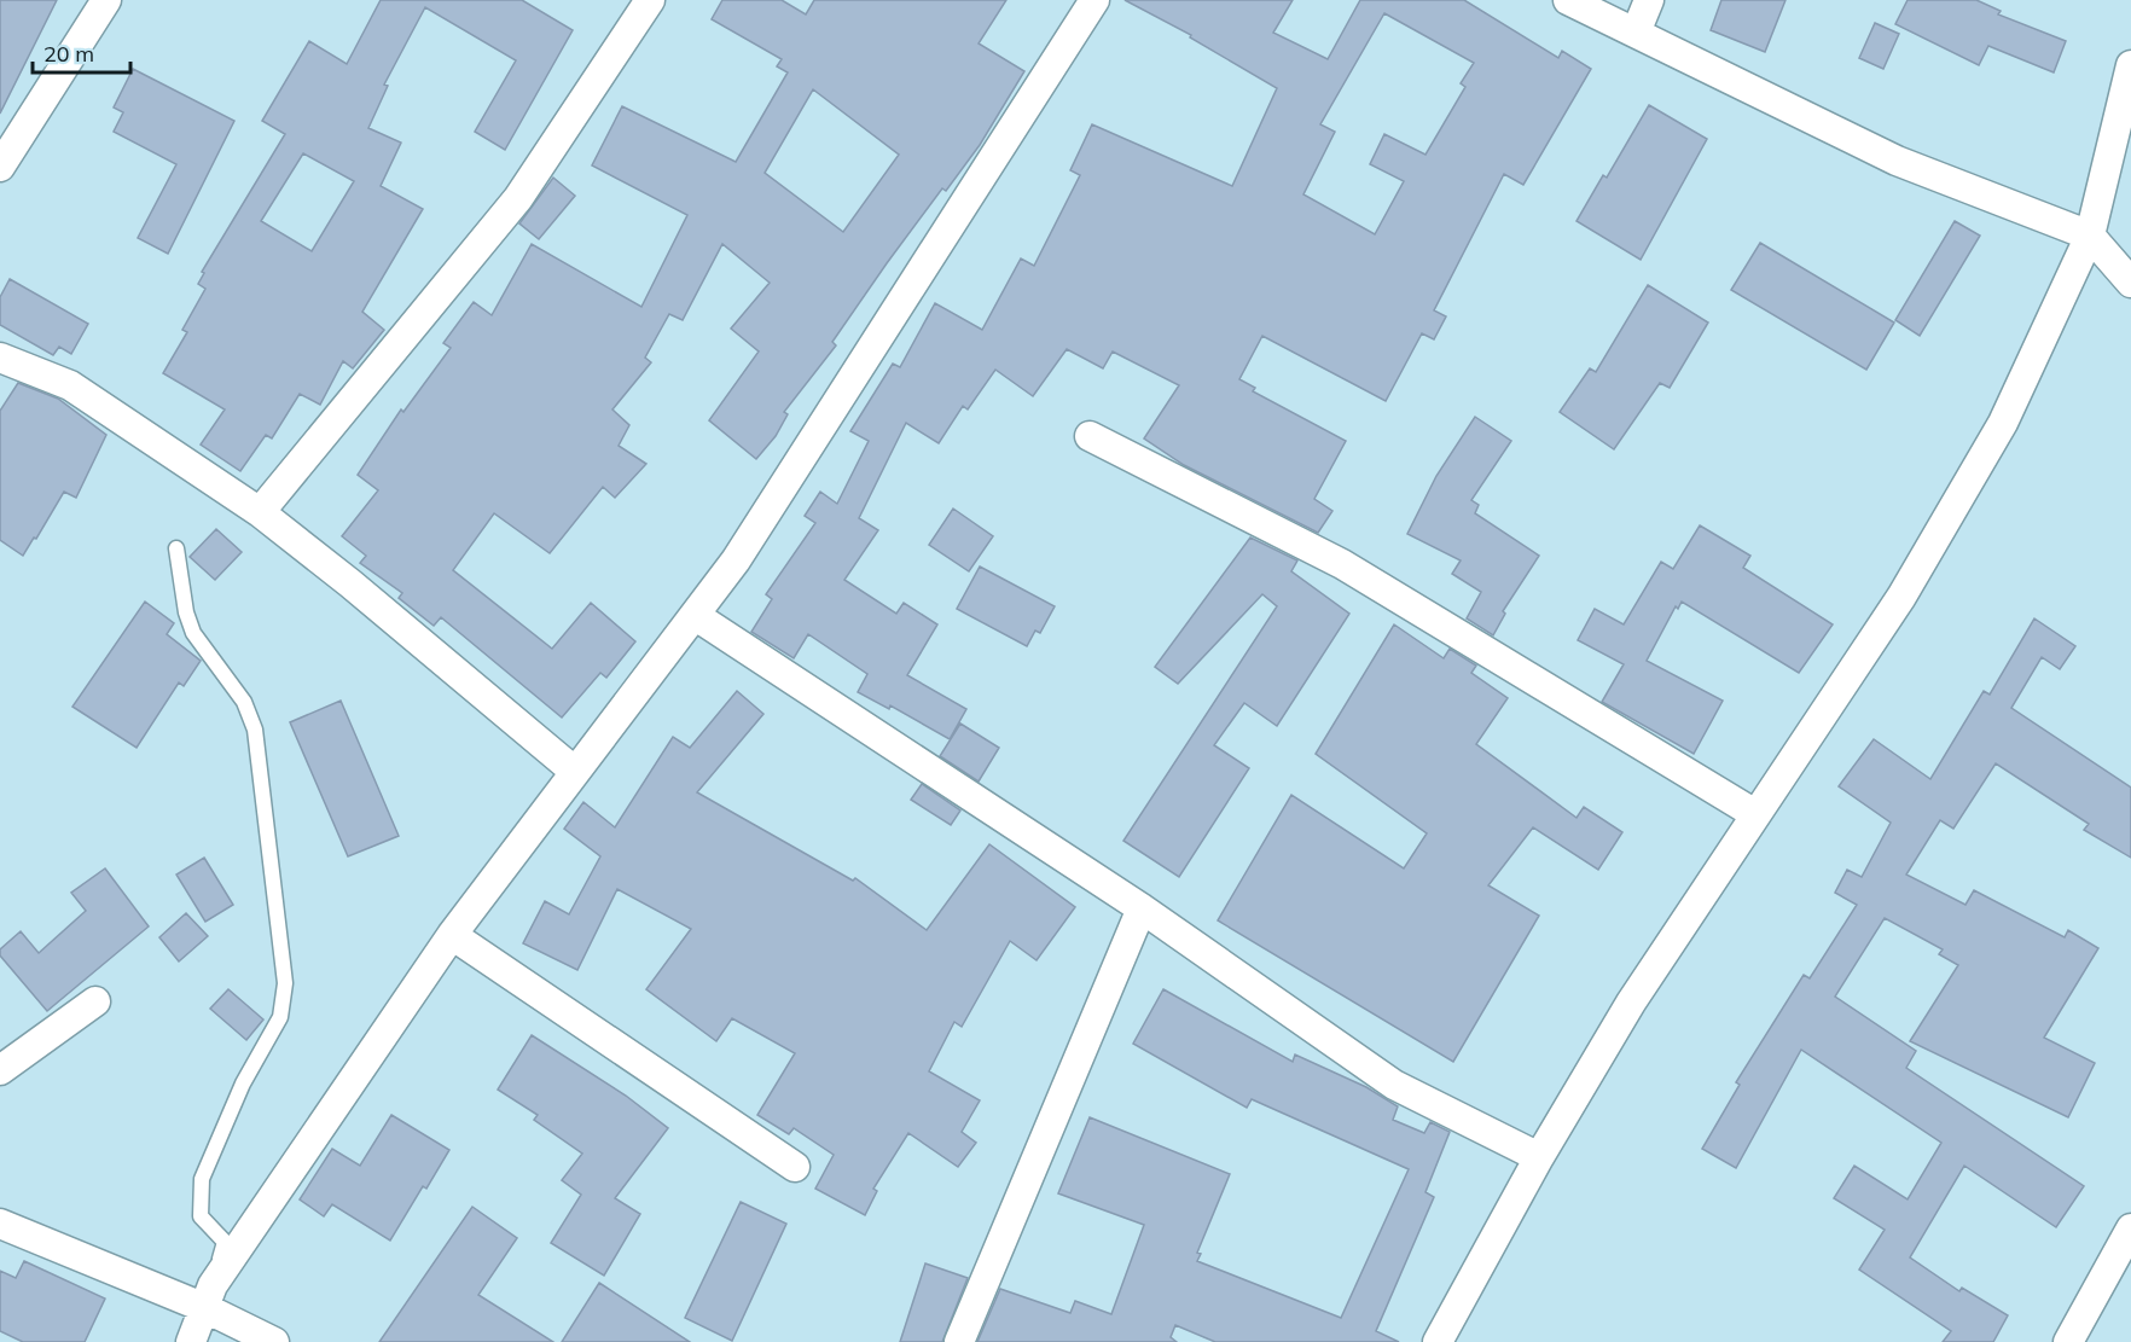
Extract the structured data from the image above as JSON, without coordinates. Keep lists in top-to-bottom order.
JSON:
{
  "scale_bar": "20 m"
}
